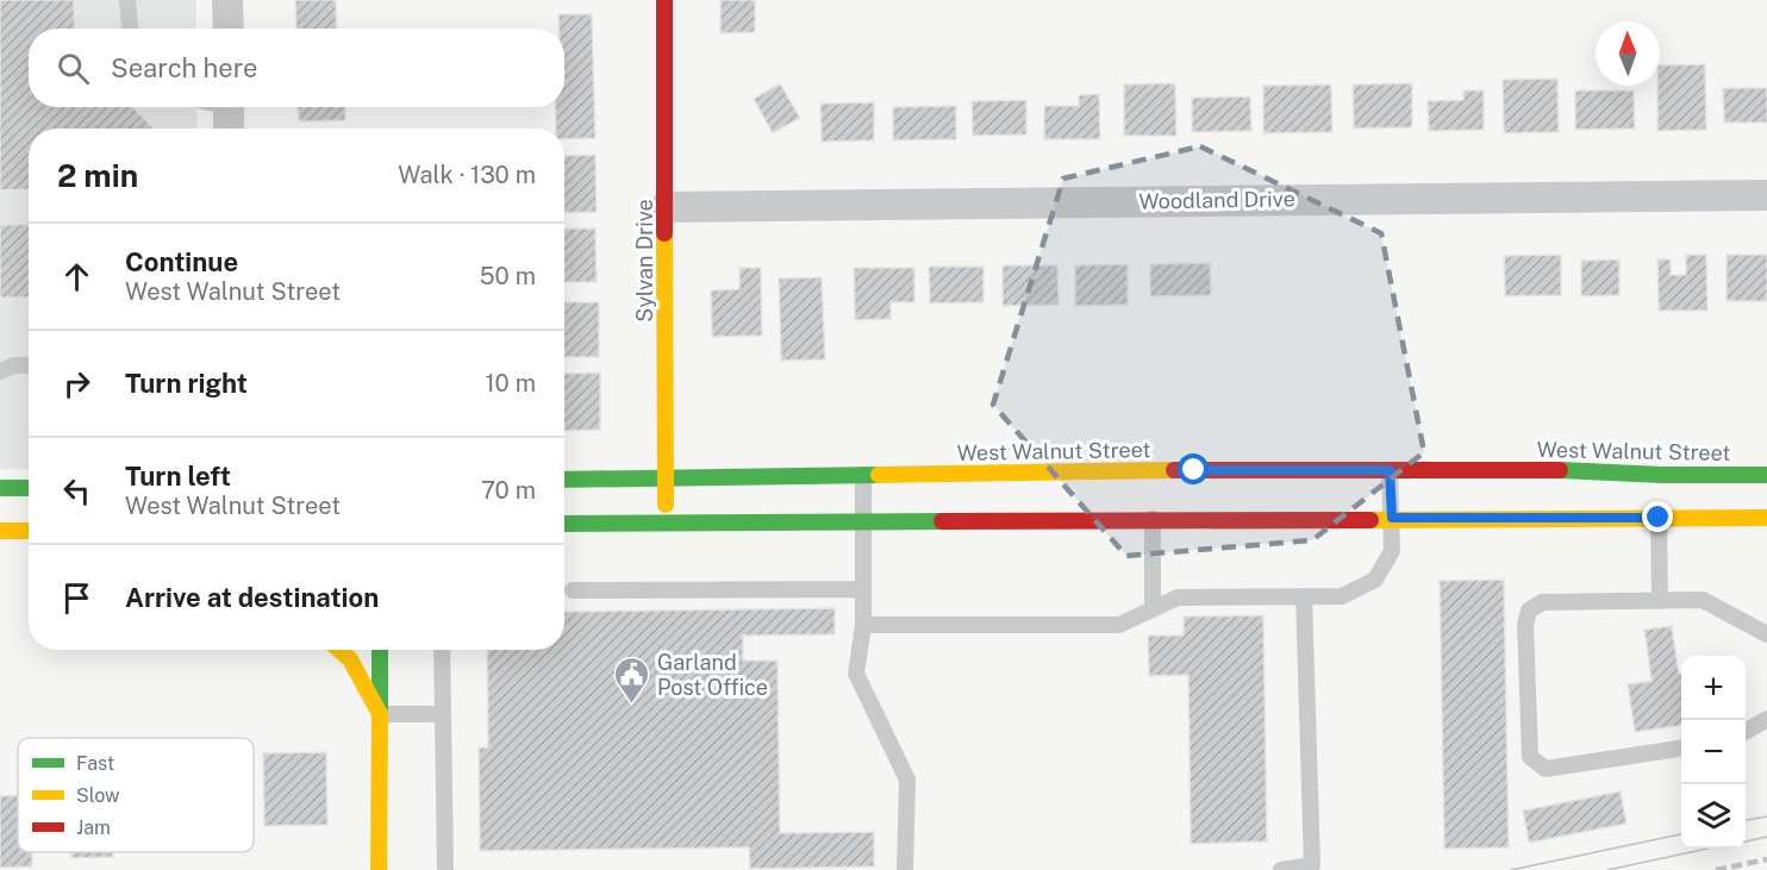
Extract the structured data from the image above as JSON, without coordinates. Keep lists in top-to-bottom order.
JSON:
{
  "streets": {
    "main road": ["Sylvan Drive", "West Walnut Street"],
    "street": ["Woodland Drive"]
  },
  "crossings": [
    ["Woodland Drive", "Sylvan Drive"],
    ["Sylvan Drive", "West Walnut Street"]
  ],
  "places": {
    "public building": ["Garland Post Office"]
  },
  "legend": ["Fast", "Slow", "Jam"],
  "north": "top",
  "page": {
    "search": "Search here",
    "heading": ["2 min", "Walk · 130 m"],
    "list": [
      ["Continue", "West Walnut Street", "50 m"],
      ["Turn right", "10 m"],
      ["Turn left", "West Walnut Street", "70 m"],
      "Arrive at destination"
    ],
    "map_buttons": ["+", "−"]
  }
}
